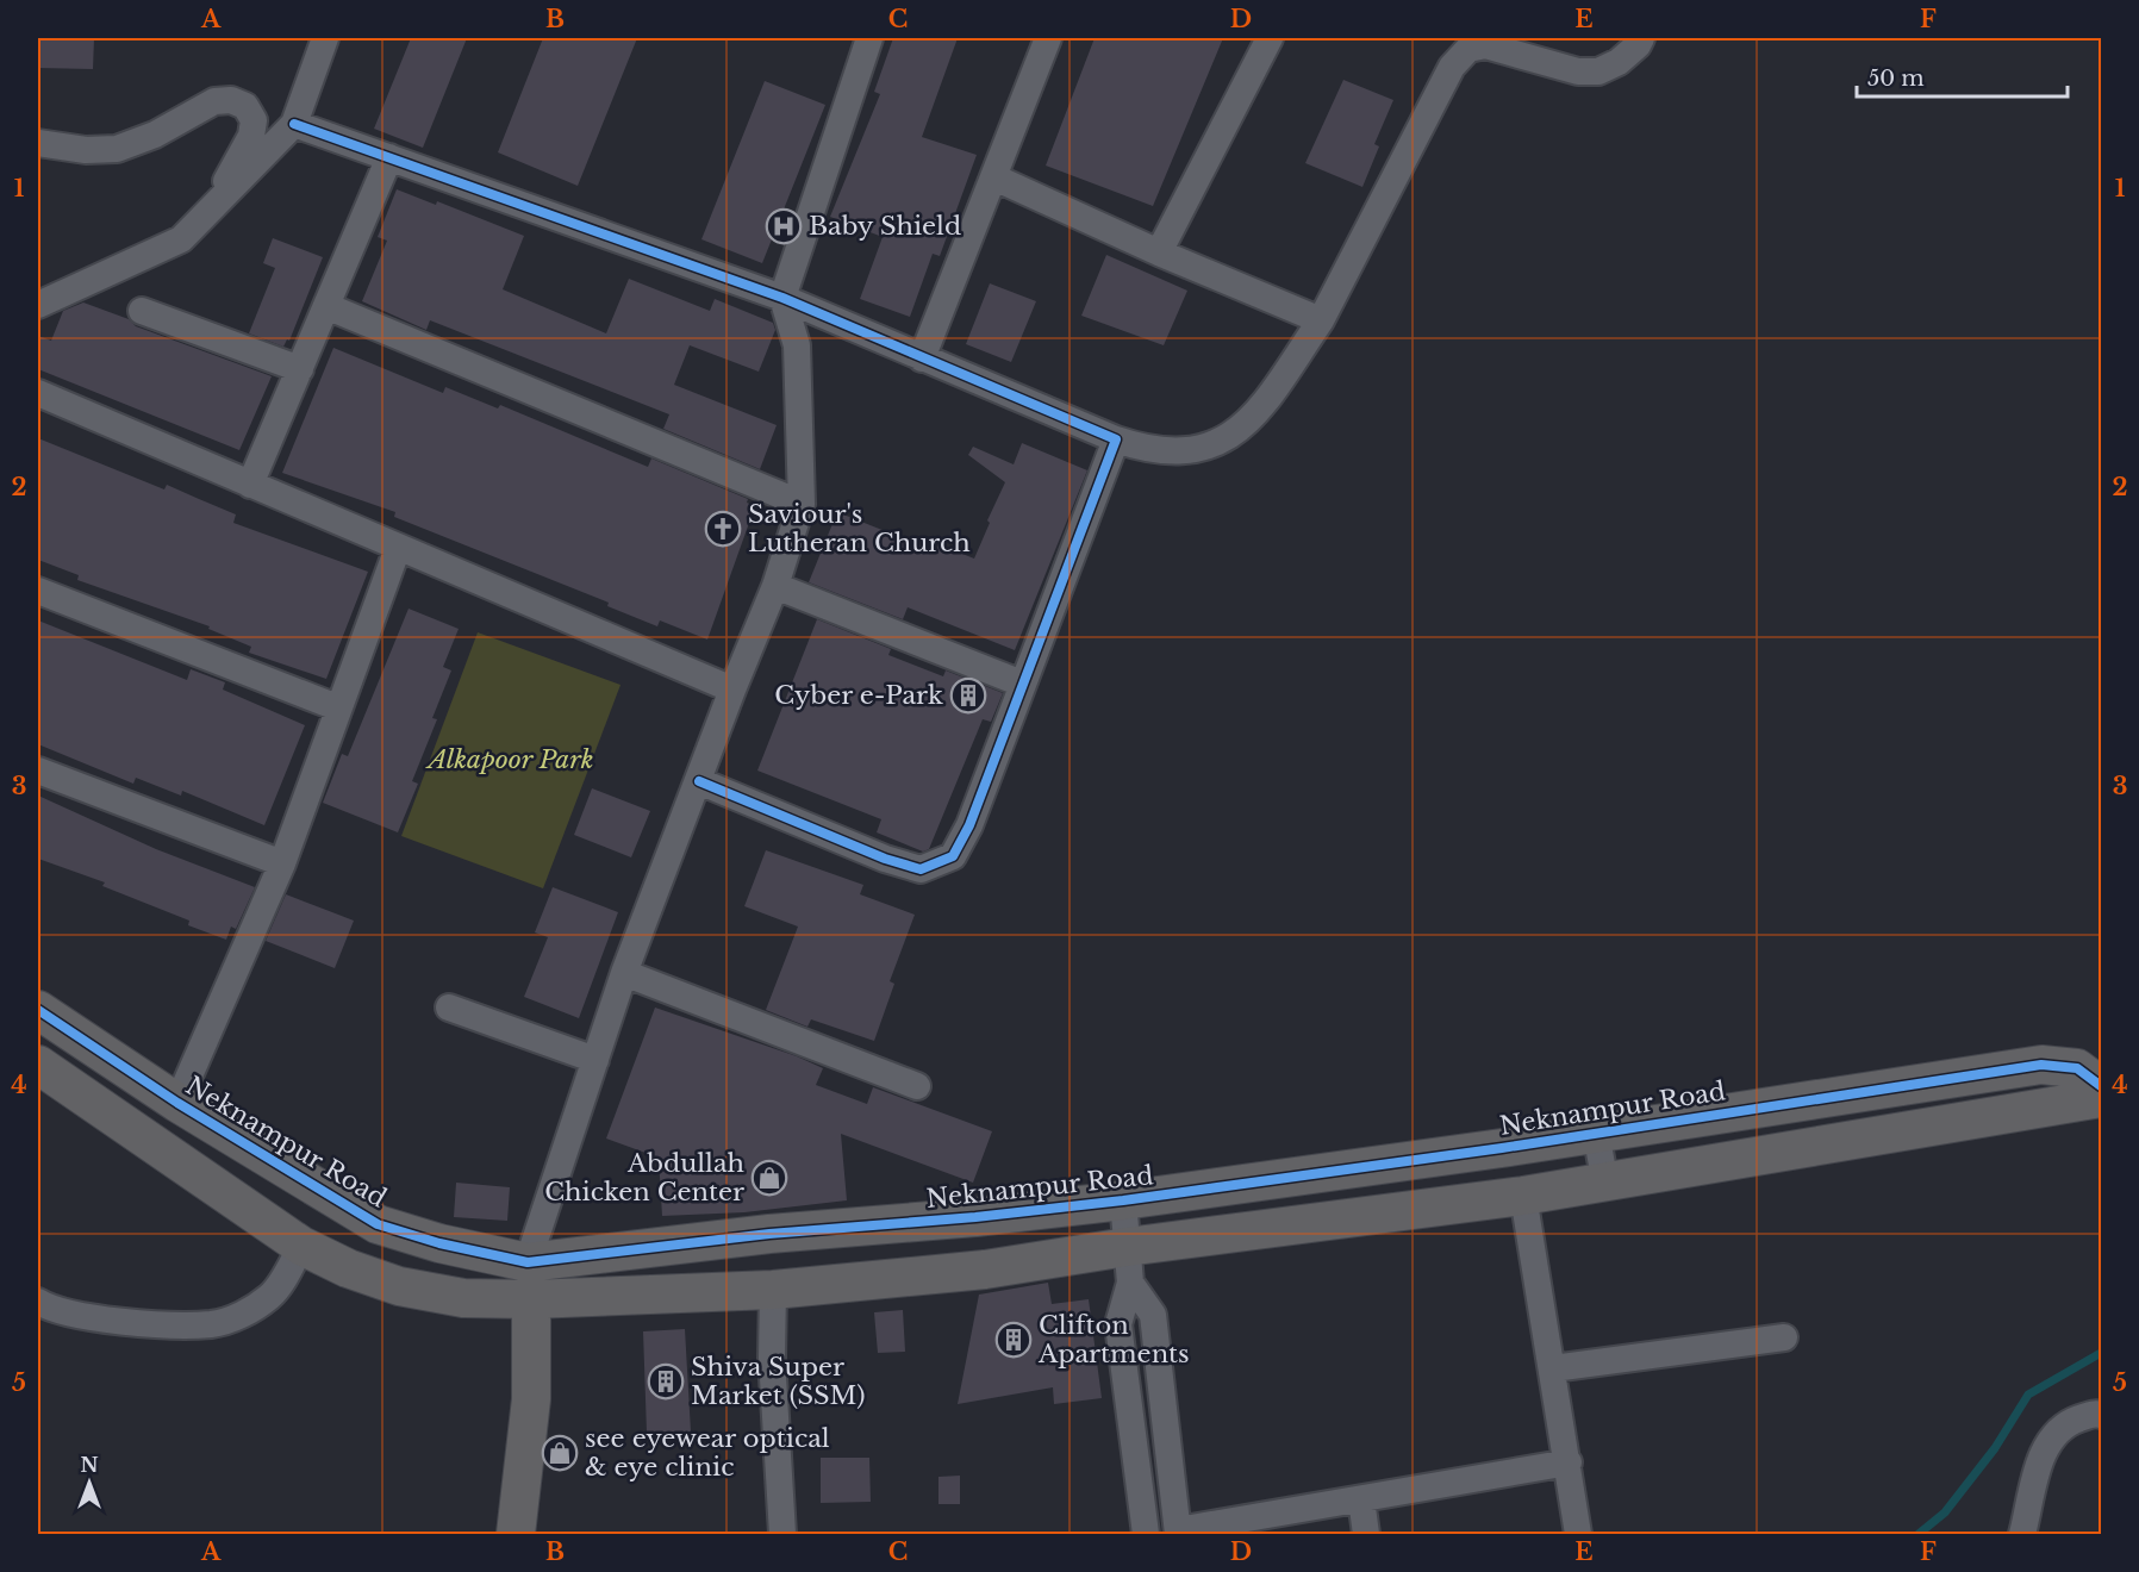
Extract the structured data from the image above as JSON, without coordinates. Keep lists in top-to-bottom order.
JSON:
{
  "streets": {
    "street": ["Neknampur Road"]
  },
  "parks": ["Alkapoor Park"],
  "places": {
    "hospital": ["Baby Shield"],
    "church": ["Saviour's Lutheran Church"],
    "building": ["Cyber e-Park", "Clifton Apartments", "Shiva Super Market (SSM)"],
    "shop": ["Abdullah Chicken Center", "see eyewear optical & eye clinic"]
  },
  "scale_bar": "50 m",
  "north": "top",
  "grid": {
    "columns": [
      "A",
      "B",
      "C",
      "D",
      "E",
      "F"
    ],
    "rows": [
      "1",
      "2",
      "3",
      "4",
      "5"
    ]
  }
}
